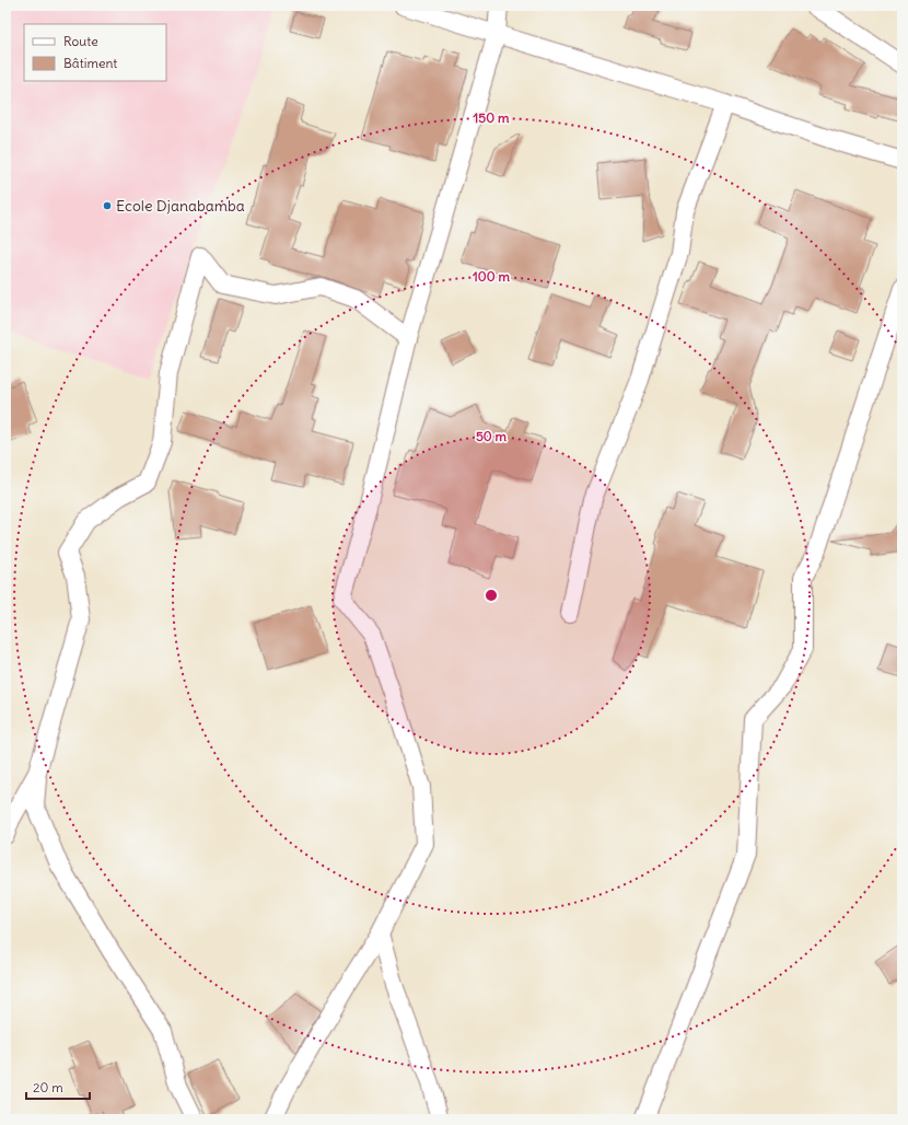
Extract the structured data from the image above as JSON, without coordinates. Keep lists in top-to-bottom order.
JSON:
{
  "places": ["Ecole Djanabamba"],
  "legend": ["Route", "Bâtiment"],
  "scale_bar": "20 m",
  "rings": ["150 m", "100 m", "50 m"]
}
